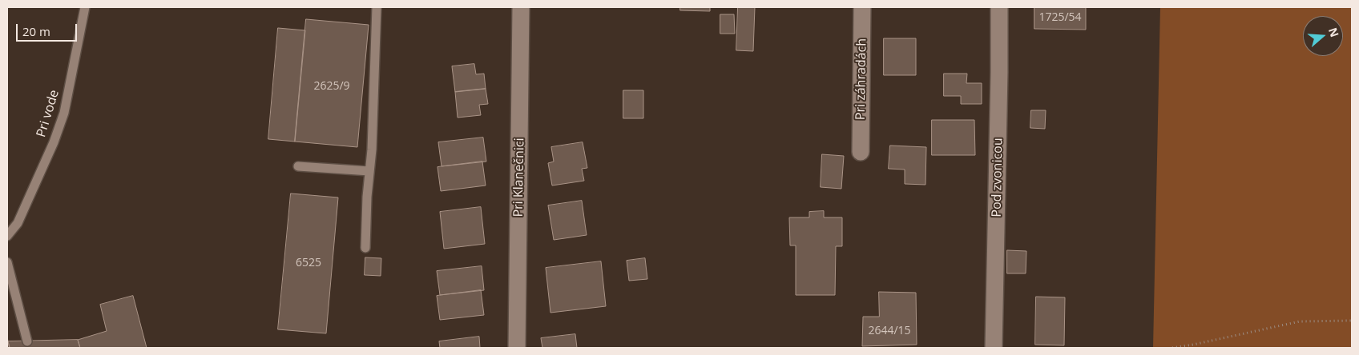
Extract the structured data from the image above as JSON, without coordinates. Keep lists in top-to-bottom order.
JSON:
{
  "streets": {
    "street": ["Pri záhradách", "Pri Klanečnici", "Pod zvonicou"],
    "lane": ["Pri vode"]
  },
  "house_numbers": [
    "1725/54",
    "2625/9",
    "6525",
    "2644/15"
  ],
  "scale_bar": "20 m",
  "north": "right"
}
